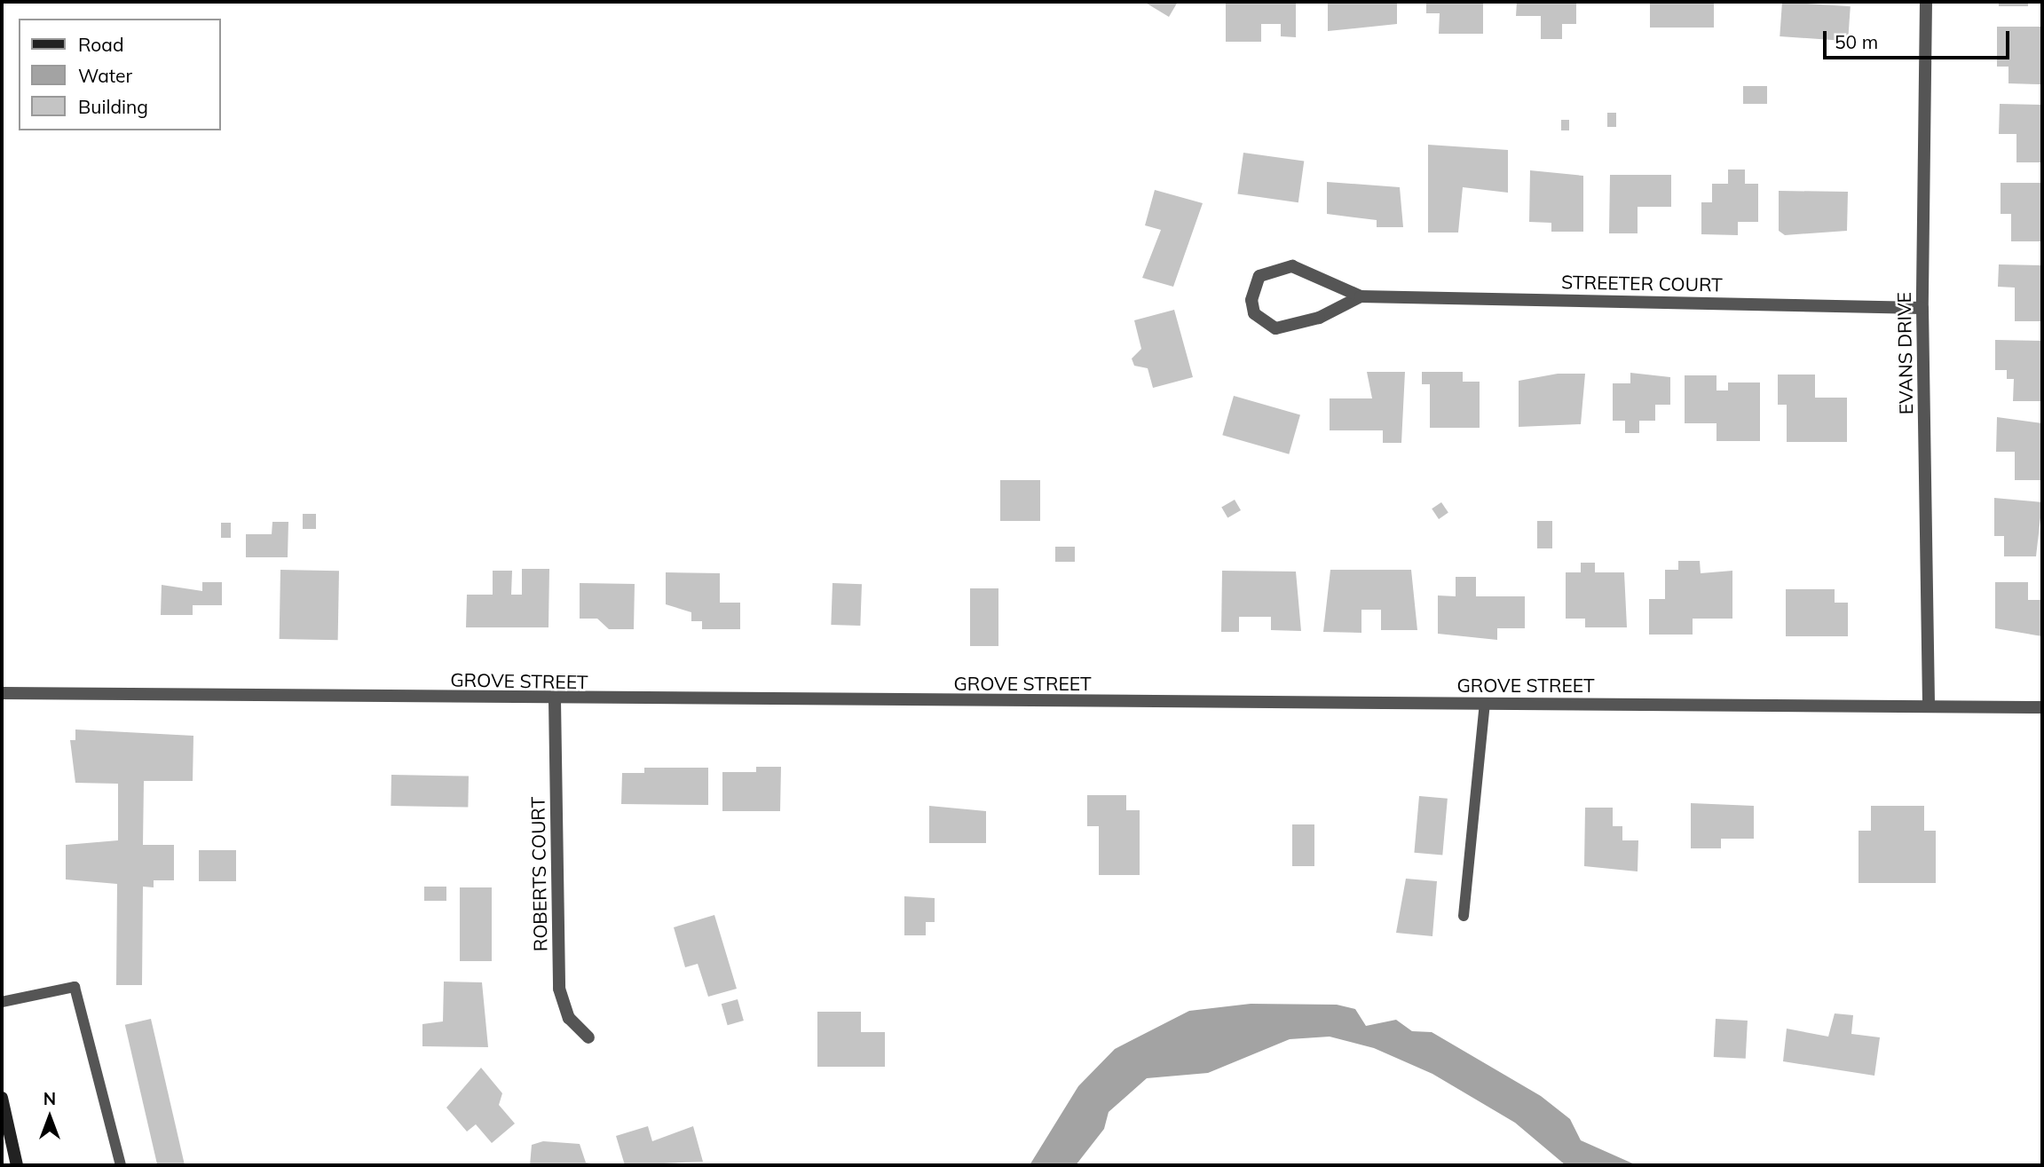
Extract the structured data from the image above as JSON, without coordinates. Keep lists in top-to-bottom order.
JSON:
{
  "streets": {
    "street": [
      "STREETER COURT",
      "EVANS DRIVE",
      "GROVE STREET",
      "ROBERTS COURT"
    ]
  },
  "crossings": [
    ["STREETER COURT", "EVANS DRIVE"],
    ["EVANS DRIVE", "GROVE STREET"],
    ["GROVE STREET", "ROBERTS COURT"]
  ],
  "legend": ["Road", "Water", "Building"],
  "scale_bar": "50 m",
  "north": "top"
}
